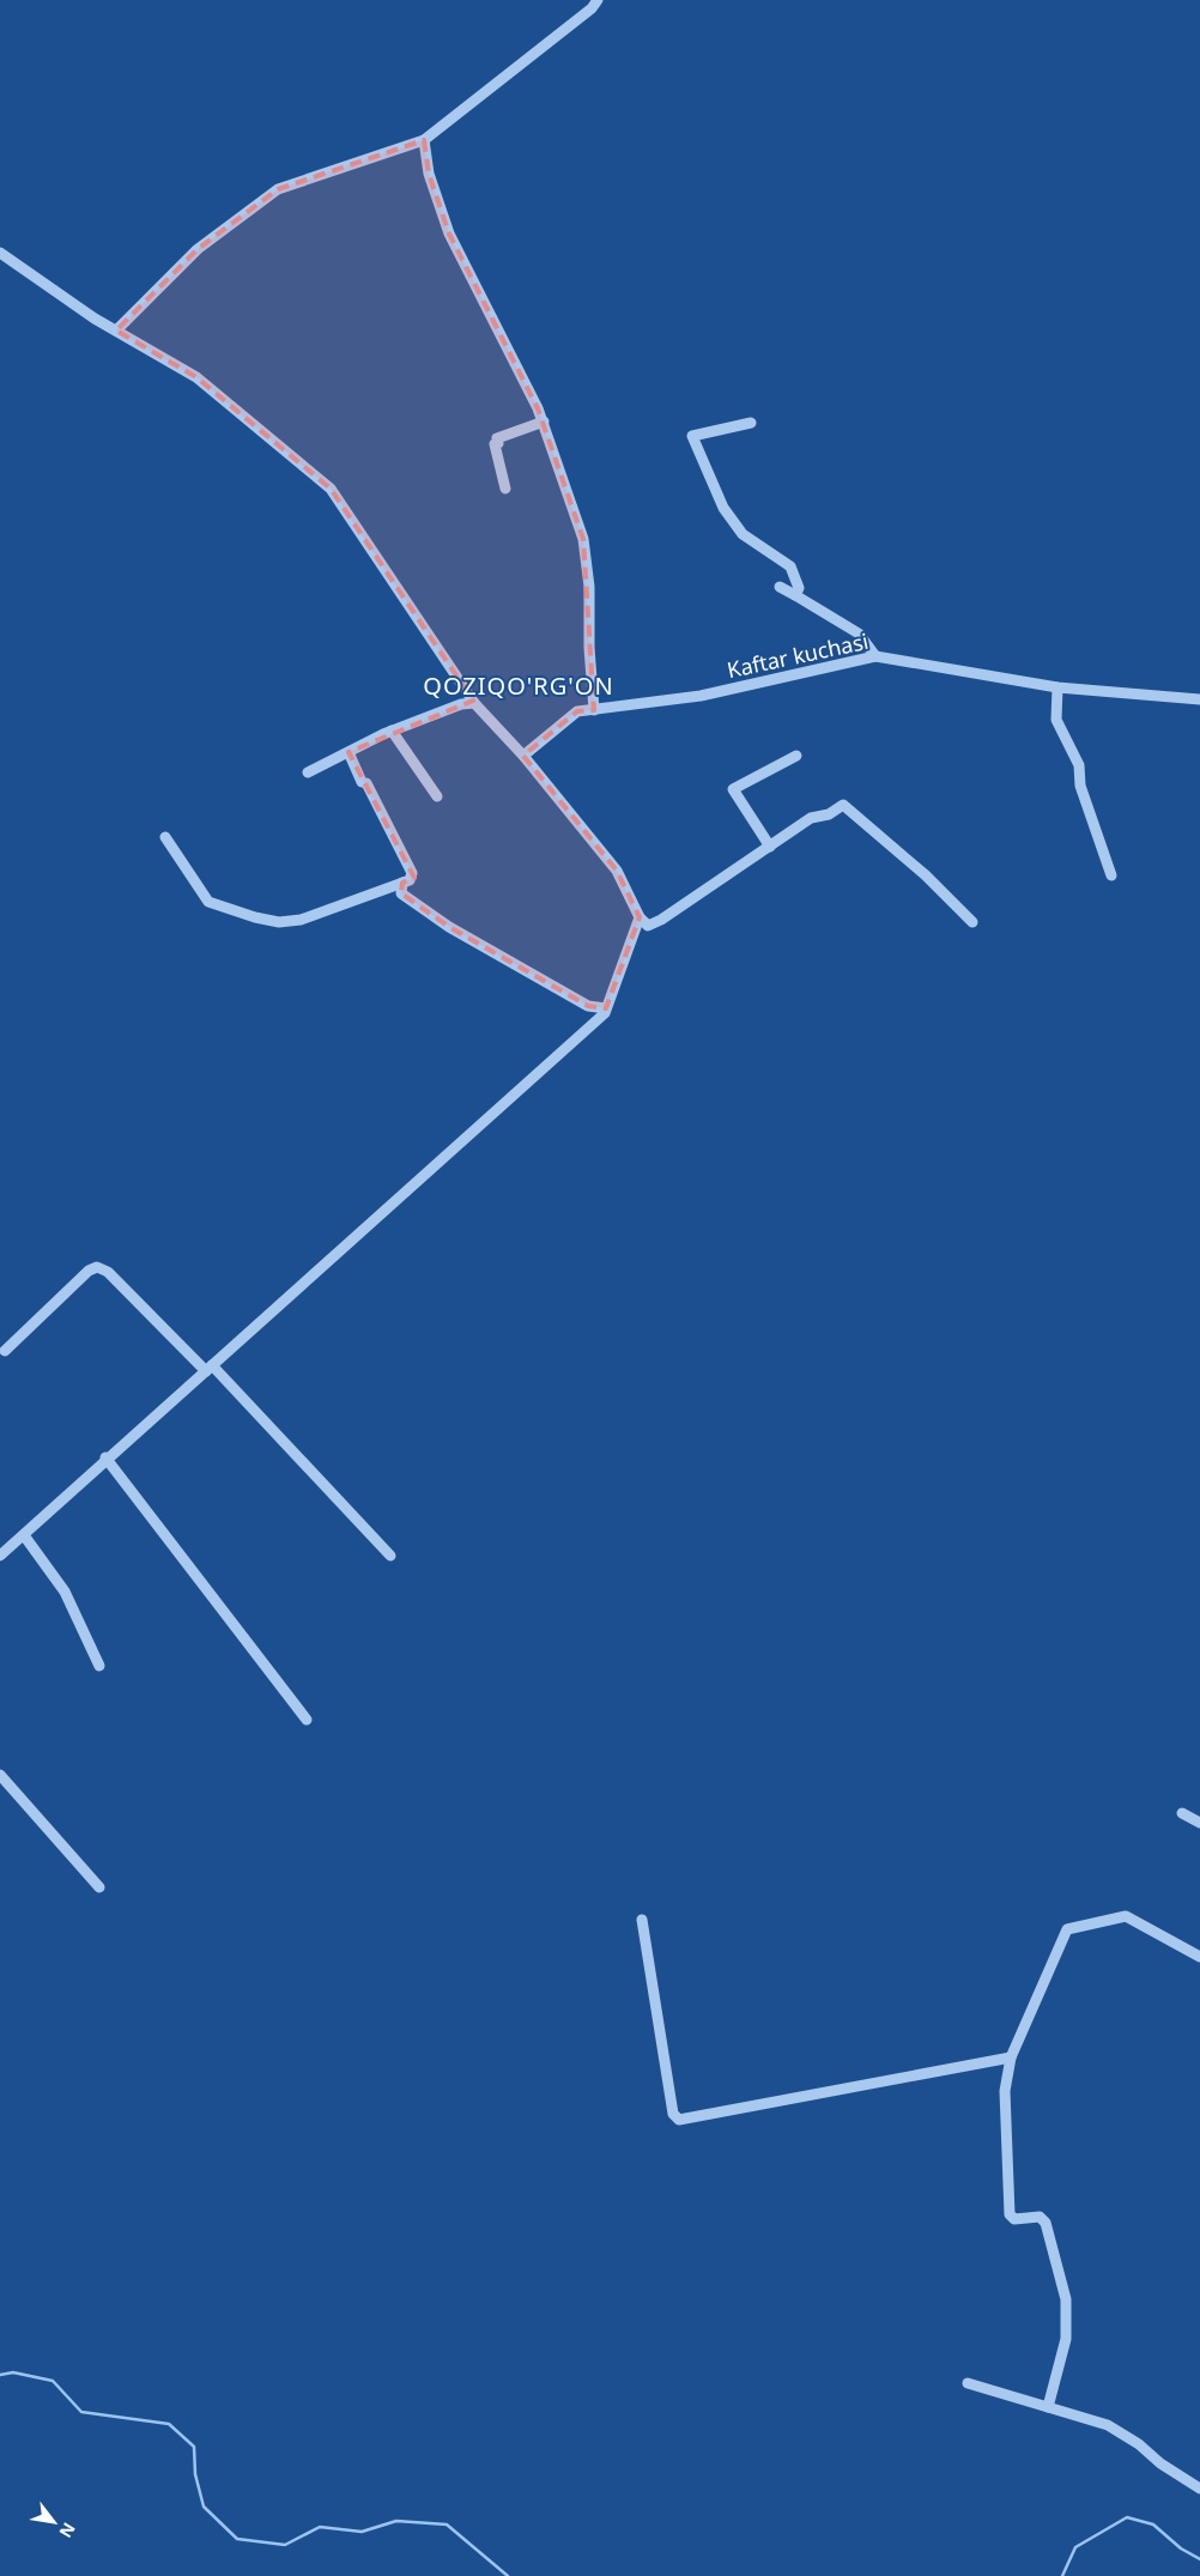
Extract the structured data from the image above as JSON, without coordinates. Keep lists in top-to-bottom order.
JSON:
{
  "streets": {
    "street": ["Kaftar kuchasi"]
  },
  "districts": ["QOZIQO'RG'ON"],
  "north": "bottom right"
}
